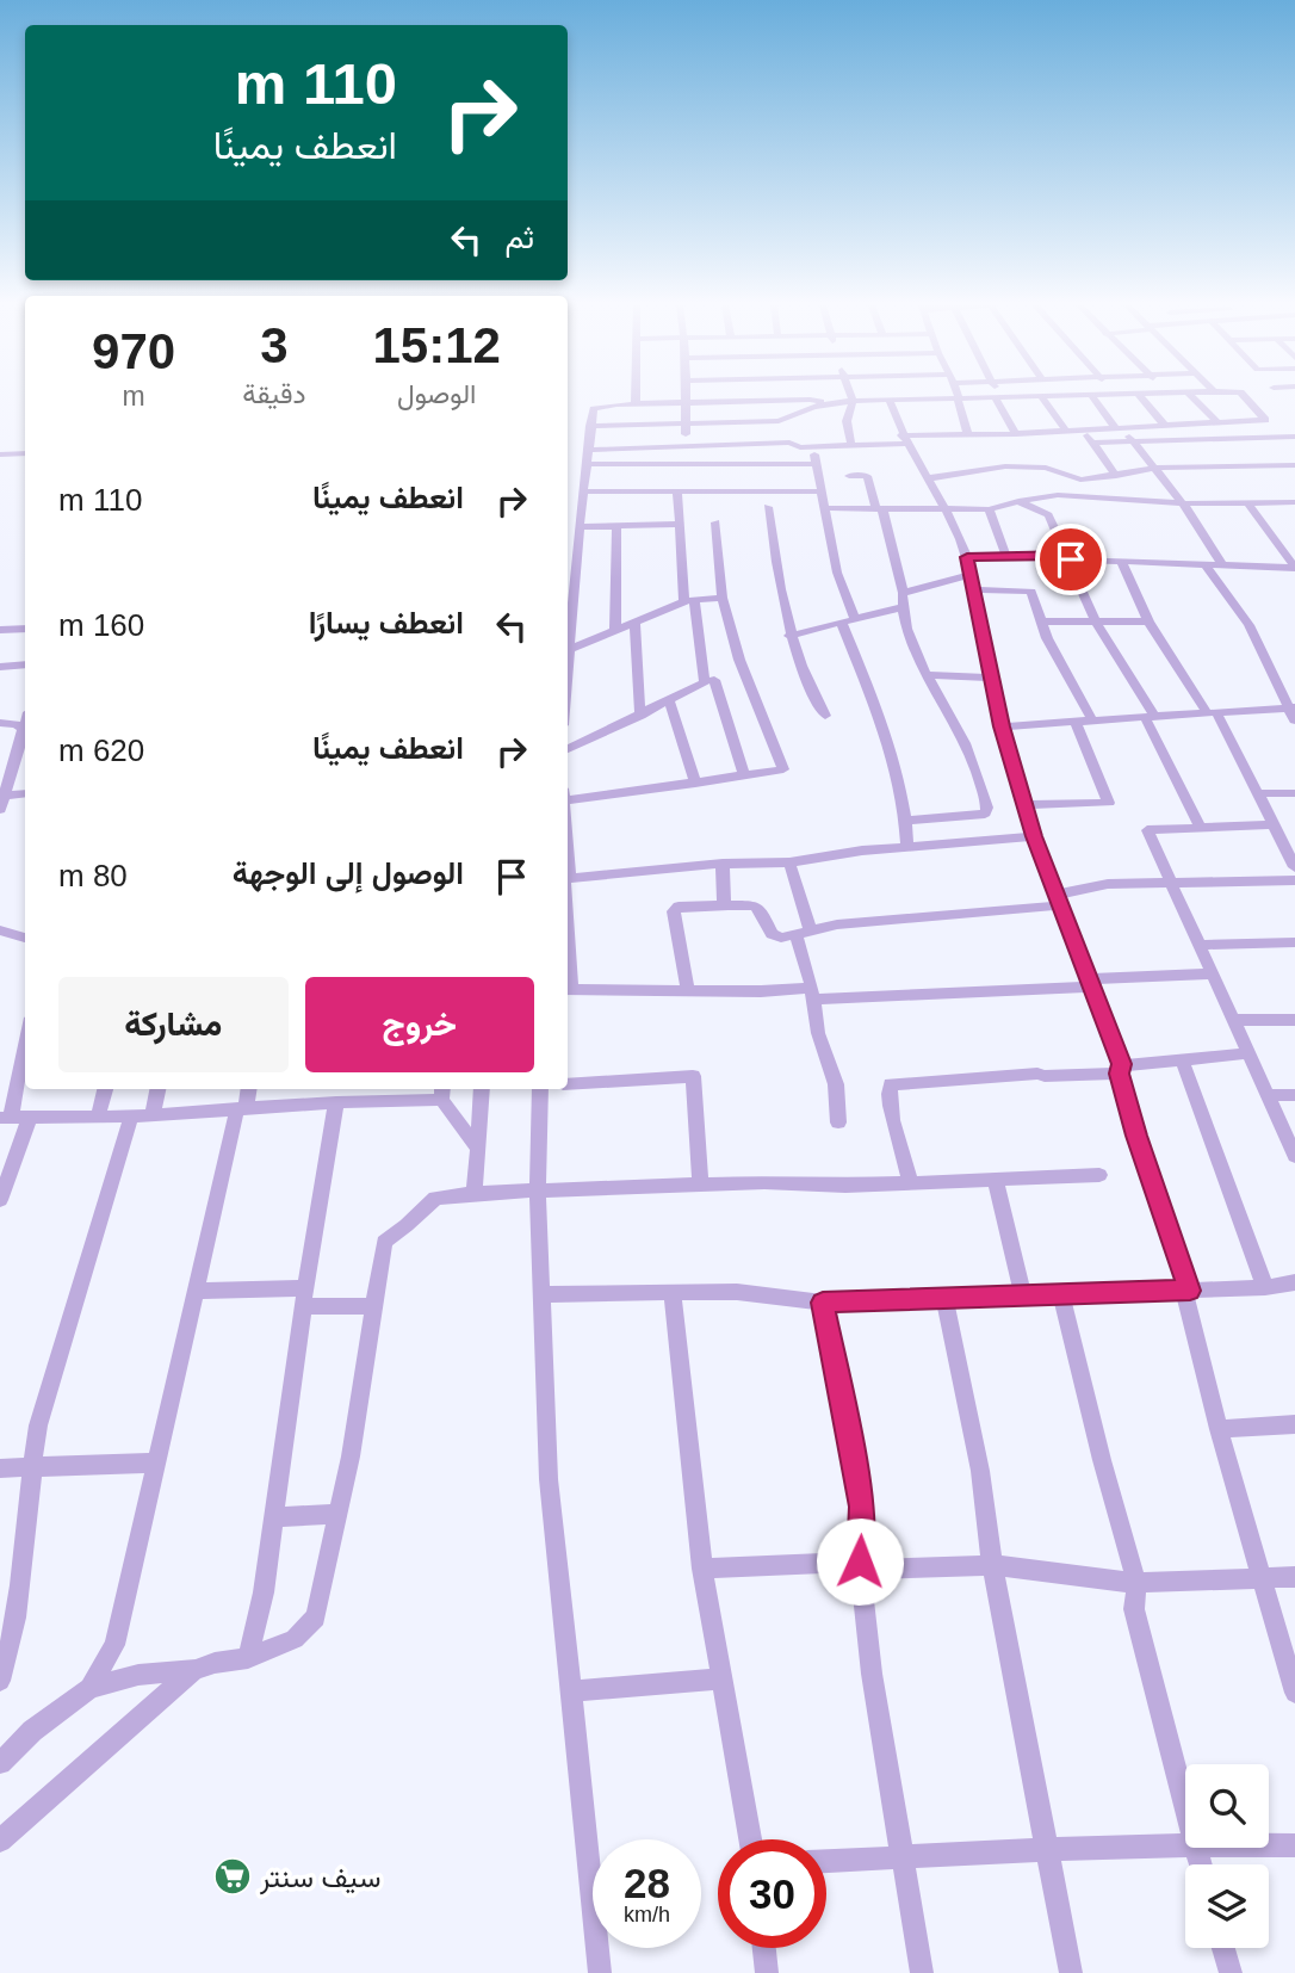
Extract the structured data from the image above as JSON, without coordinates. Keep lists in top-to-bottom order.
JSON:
{
  "places": {
    "supermarket": ["سيف سنتر"]
  },
  "page": {
    "turn": ["110 m", "انعطف يمينًا"],
    "then": "ثم",
    "eta": [
      "15:12",
      "الوصول",
      "3",
      "دقيقة",
      "970",
      "m"
    ],
    "list": [
      {
        "name": "انعطف يمينًا",
        "value": "110 m"
      },
      {
        "name": "انعطف يسارًا",
        "value": "160 m"
      },
      {
        "name": "انعطف يمينًا",
        "value": "620 m"
      },
      {
        "name": "الوصول إلى الوجهة",
        "value": "80 m"
      }
    ],
    "buttons": ["خروج", "مشاركة"],
    "speed": "28 km/h",
    "limit": "30"
  }
}
